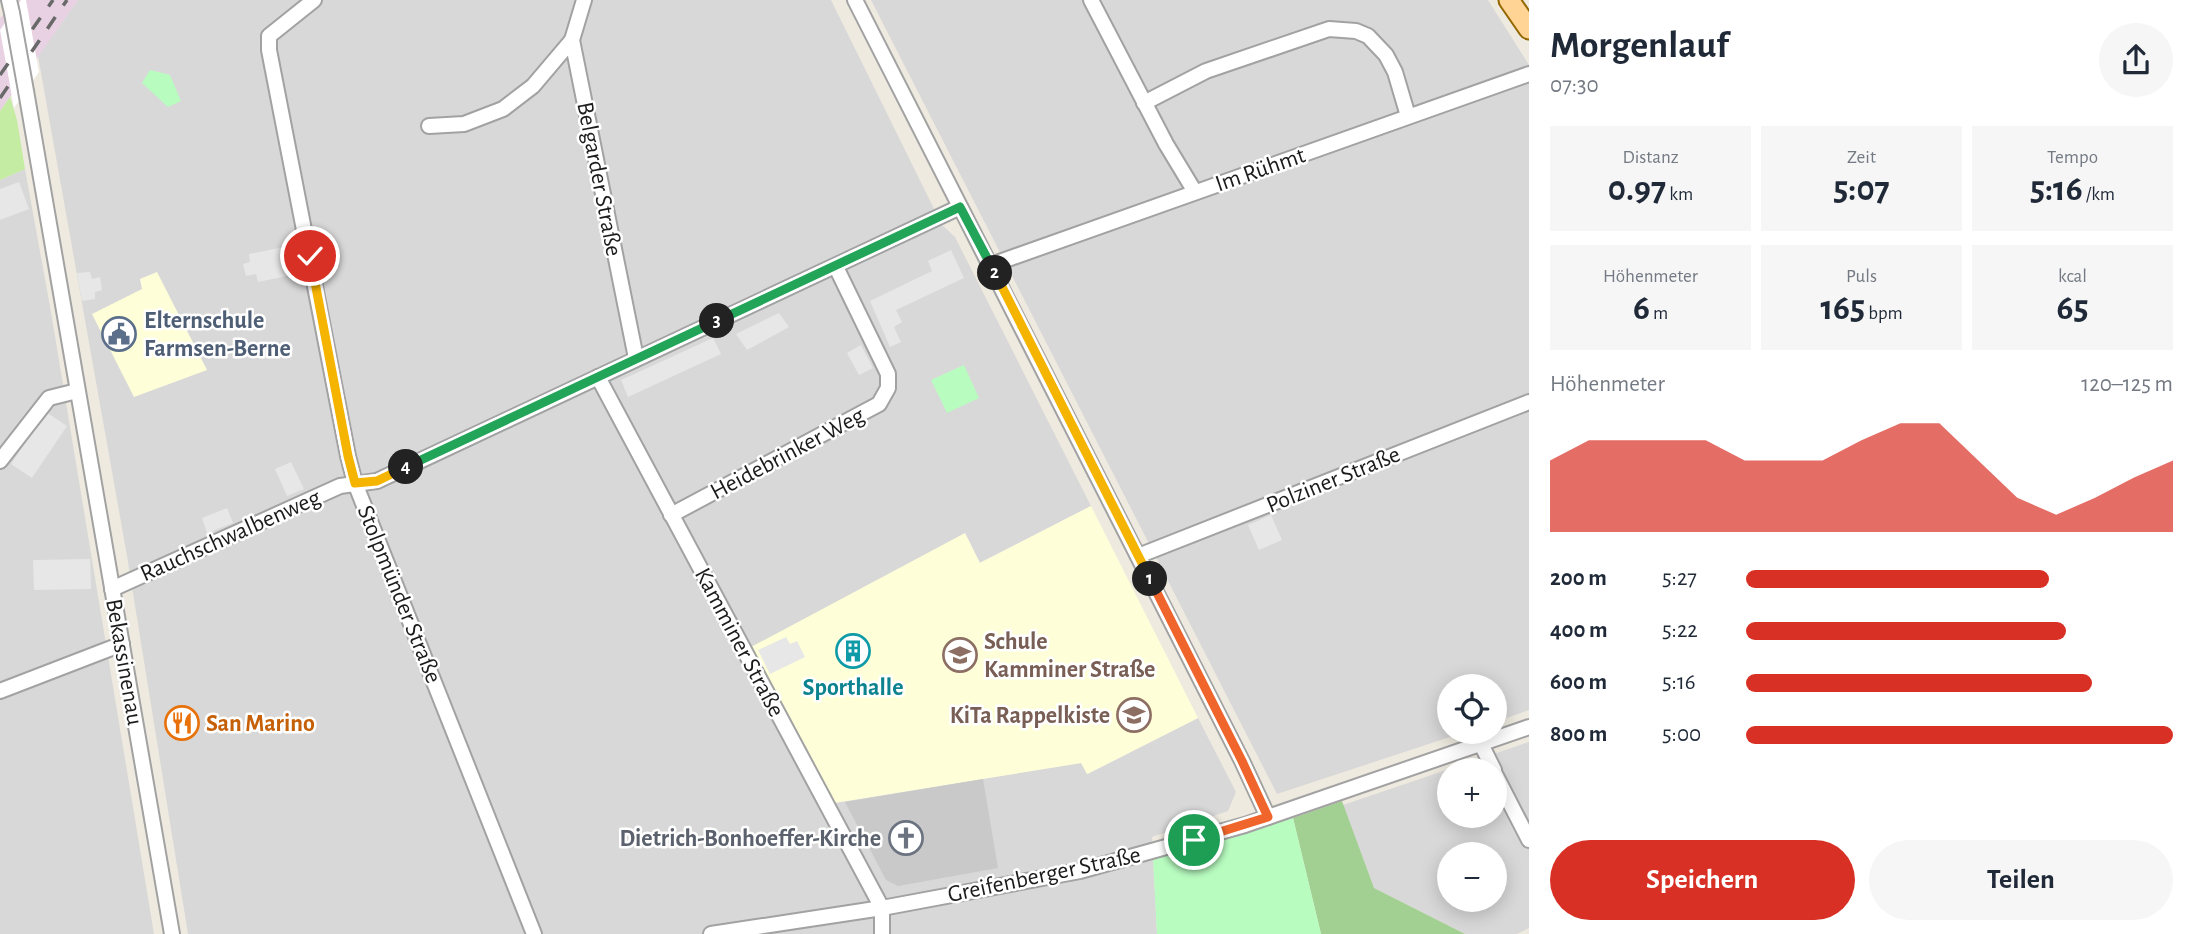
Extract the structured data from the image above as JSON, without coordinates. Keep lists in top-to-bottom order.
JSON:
{
  "streets": {
    "street": [
      "Im Rühmt",
      "Belgarder Straße",
      "Heidebrinker Weg",
      "Polziner Straße",
      "Rauchschwalbenweg",
      "Stolpmünder Straße",
      "Kamminer Straße",
      "Bekassinenau",
      "Greifenberger Straße"
    ]
  },
  "crossings": [
    ["Belgarder Straße", "Rauchschwalbenweg"],
    ["Heidebrinker Weg", "Rauchschwalbenweg"],
    ["Heidebrinker Weg", "Kamminer Straße"],
    ["Rauchschwalbenweg", "Stolpmünder Straße"],
    ["Rauchschwalbenweg", "Kamminer Straße"],
    ["Rauchschwalbenweg", "Bekassinenau"],
    ["Kamminer Straße", "Greifenberger Straße"]
  ],
  "places": {
    "public building": ["Elternschule Farmsen-Berne"],
    "building": ["Sporthalle"],
    "school or university": ["Schule Kamminer Straße", "KiTa Rappelkiste"],
    "restaurant": ["San Marino"],
    "church": ["Dietrich-Bonhoeffer-Kirche"]
  },
  "page": {
    "heading": ["Morgenlauf", "07:30"],
    "stats": [
      ["Distanz", "0.97 km"],
      ["Zeit", "5:07"],
      ["Tempo", "5:16 /km"],
      ["Höhenmeter", "6 m"],
      ["Puls", "165 bpm"],
      ["kcal", "65"]
    ],
    "pins": [
      "2",
      "3",
      "4",
      "1"
    ],
    "chart": ["Höhenmeter", "120–125 m"],
    "list": [
      {
        "name": "200 m",
        "note": "5:27"
      },
      {
        "name": "400 m",
        "note": "5:22"
      },
      {
        "name": "600 m",
        "note": "5:16"
      },
      {
        "name": "800 m",
        "note": "5:00"
      }
    ],
    "map_buttons": ["+", "−"],
    "buttons": ["Speichern", "Teilen"]
  }
}
